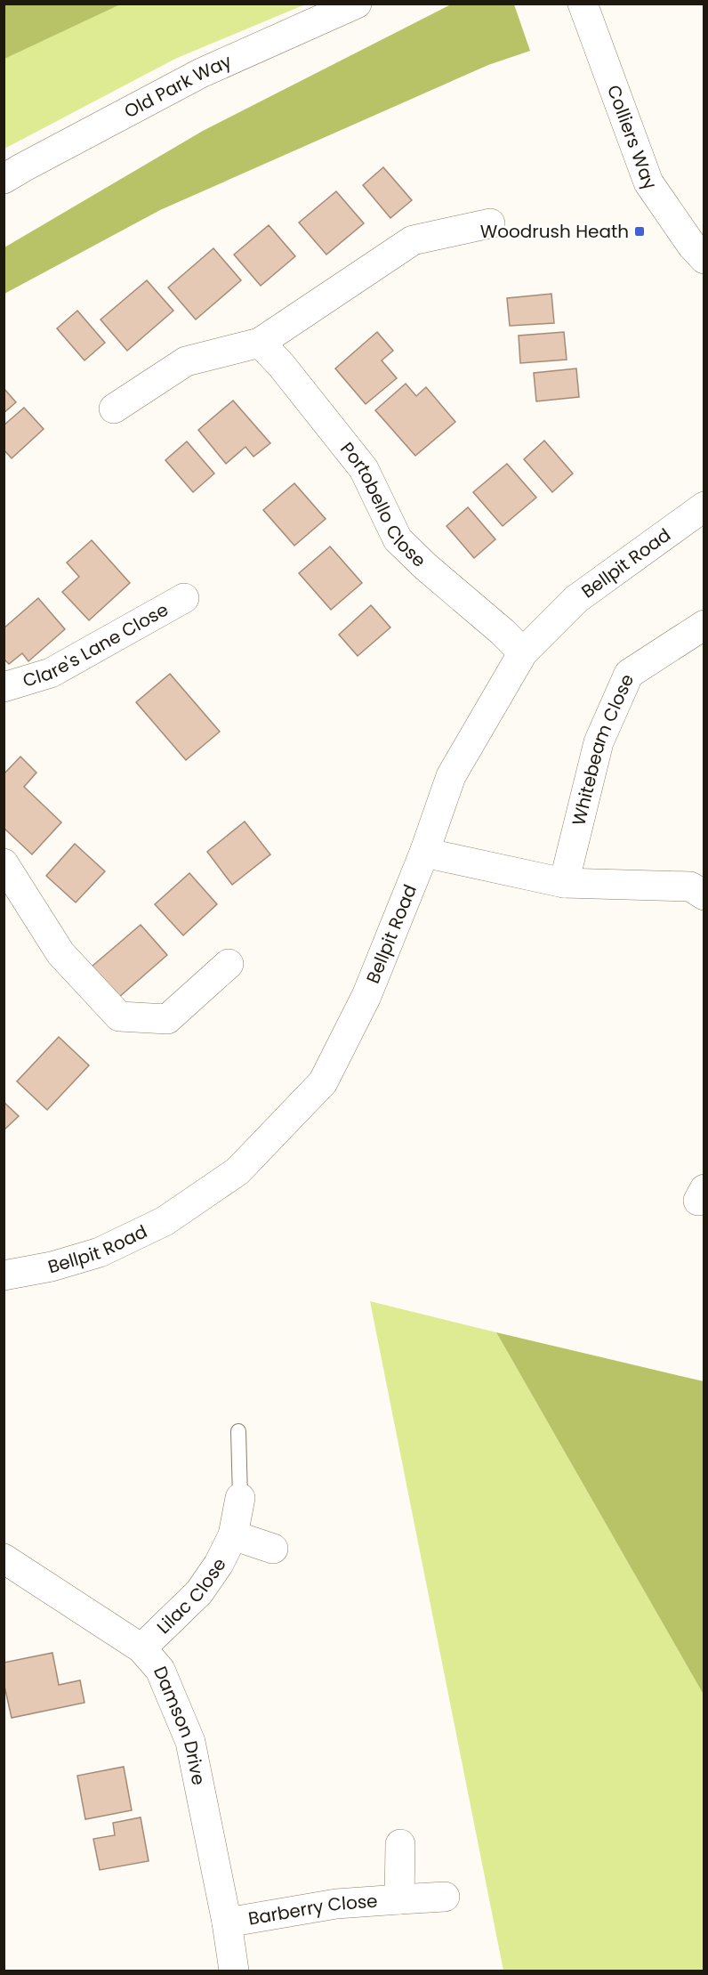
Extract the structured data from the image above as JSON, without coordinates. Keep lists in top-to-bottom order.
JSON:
{
  "streets": {
    "street": [
      "Old Park Way",
      "Colliers Way",
      "Portobello Close",
      "Bellpit Road",
      "Clare's Lane Close",
      "Whitebeam Close",
      "Lilac Close",
      "Damson Drive",
      "Barberry Close"
    ]
  },
  "crossings": [
    ["Portobello Close", "Bellpit Road"],
    ["Lilac Close", "Damson Drive"],
    ["Damson Drive", "Barberry Close"]
  ],
  "places": {
    "transit": ["Woodrush Heath"]
  }
}
